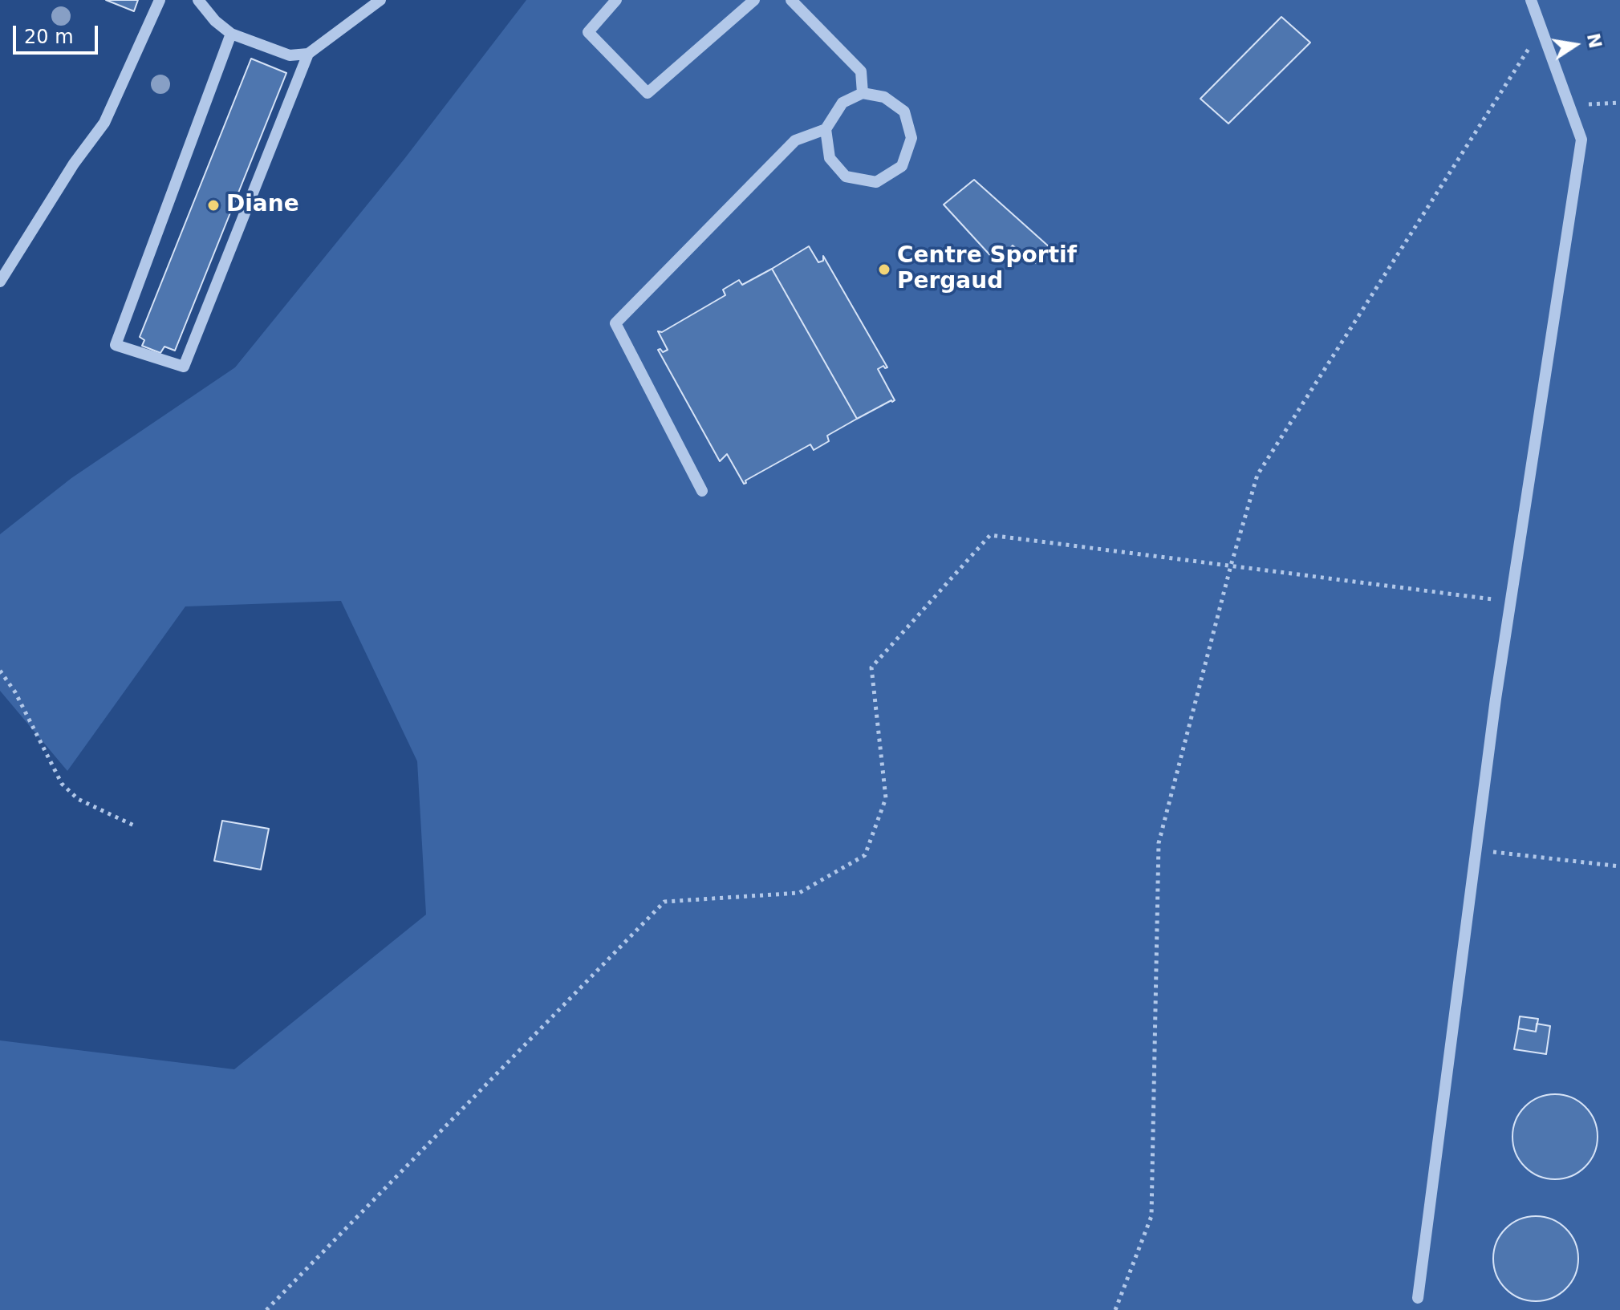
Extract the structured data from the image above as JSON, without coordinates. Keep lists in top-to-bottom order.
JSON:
{
  "places": ["Diane", "Centre Sportif Pergaud"],
  "scale_bar": "20 m",
  "north": "right"
}
